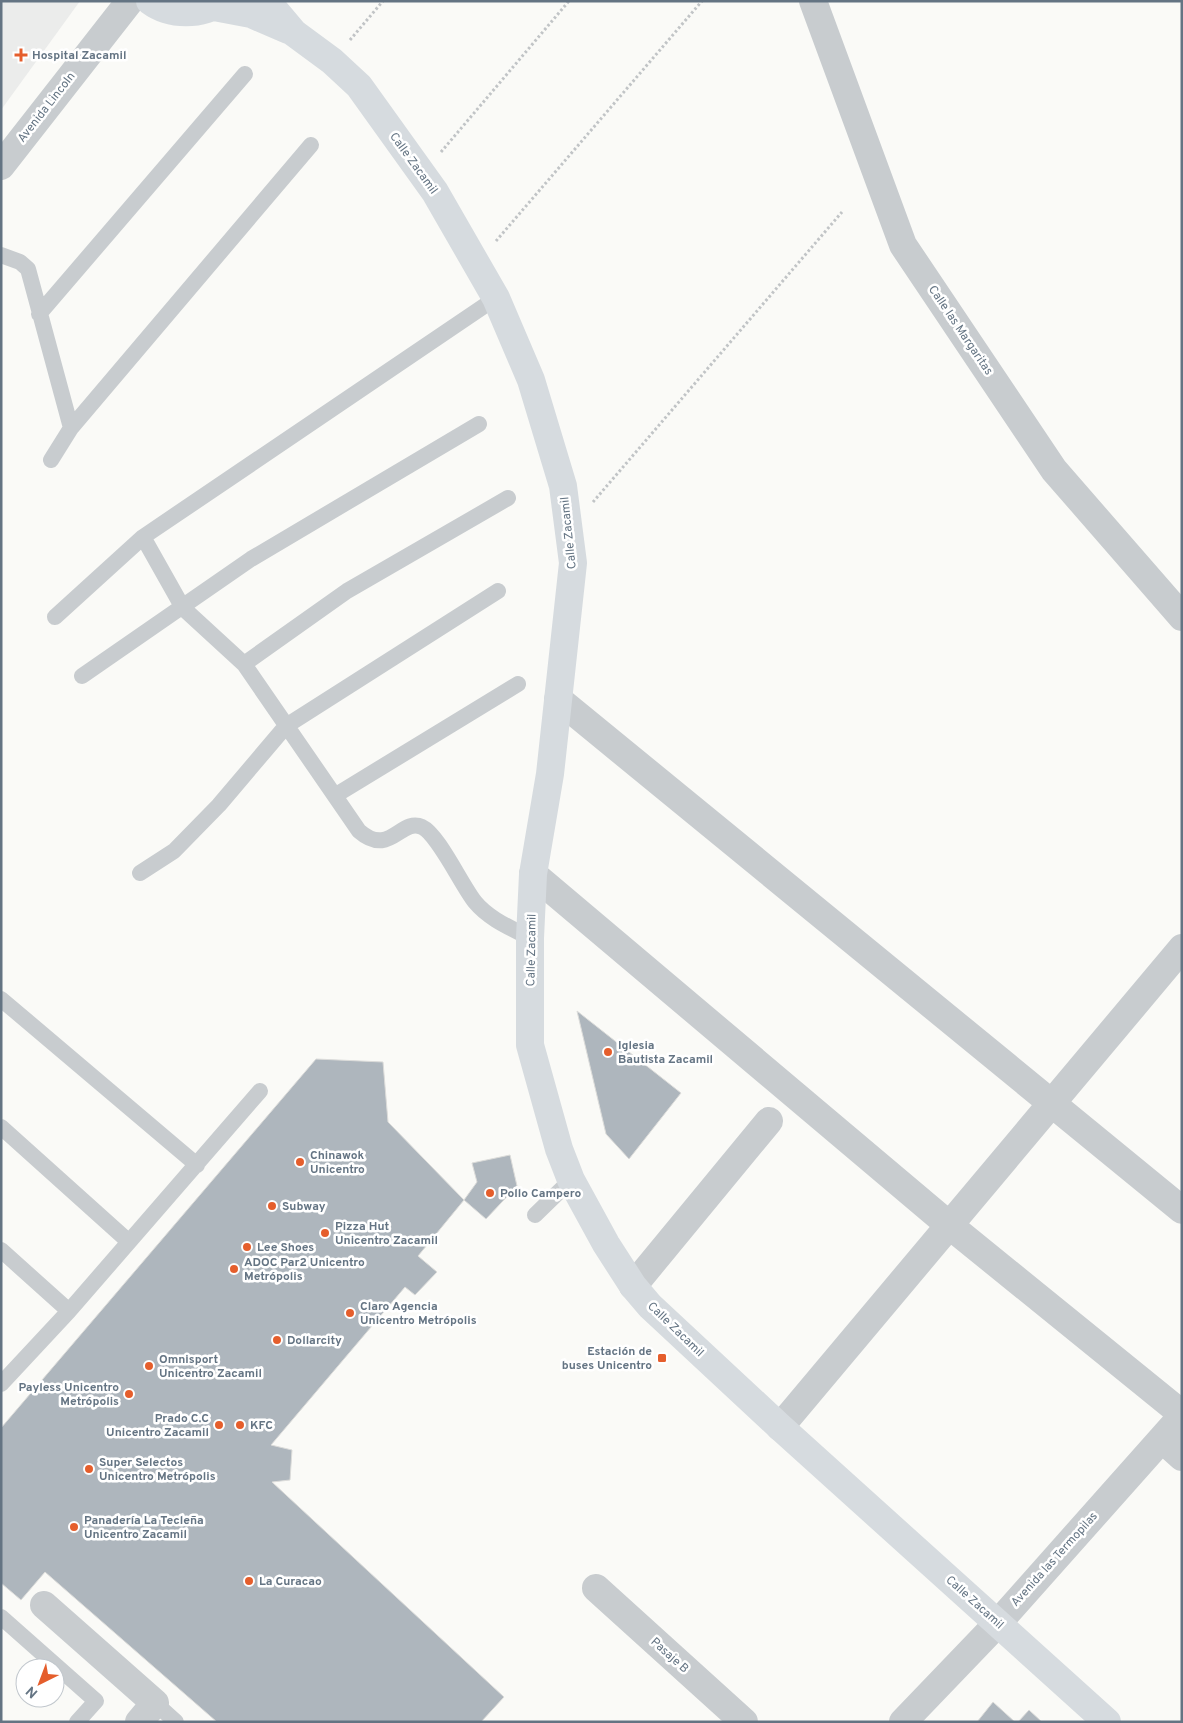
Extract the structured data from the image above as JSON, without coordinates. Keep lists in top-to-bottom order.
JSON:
{
  "streets": {
    "street": [
      "Avenida Lincoln",
      "Calle Zacamil",
      "Calle las Margaritas",
      "Avenida las Termopilas",
      "Pasaje B"
    ]
  },
  "crossings": [
    ["Calle Zacamil", "Avenida las Termopilas"]
  ],
  "places": {
    "health": ["Hospital Zacamil"],
    "other": [
      "Iglesia Bautista Zacamil",
      "Chinawok Unicentro",
      "Pollo Campero",
      "Subway",
      "Pizza Hut Unicentro Zacamil",
      "Lee Shoes",
      "ADOC Par2 Unicentro Metrópolis",
      "Claro Agencia Unicentro Metrópolis",
      "Dollarcity",
      "Omnisport Unicentro Zacamil",
      "Payless Unicentro Metrópolis",
      "Prado C.C Unicentro Zacamil",
      "KFC",
      "Super Selectos Unicentro Metrópolis",
      "Panadería La Tecleña Unicentro Zacamil",
      "La Curacao"
    ],
    "transit": ["Estación de buses Unicentro"]
  },
  "north": "bottom left"
}
